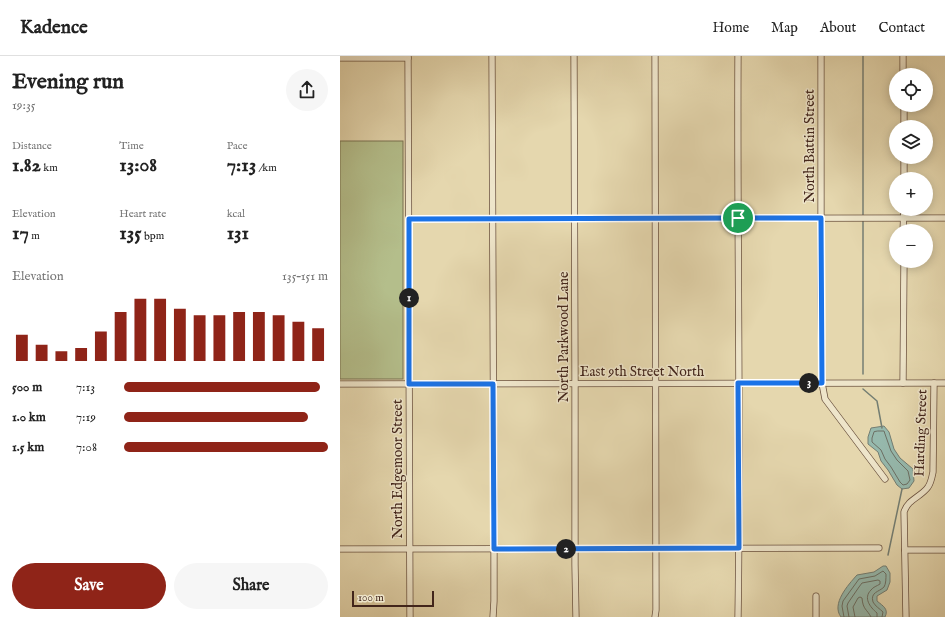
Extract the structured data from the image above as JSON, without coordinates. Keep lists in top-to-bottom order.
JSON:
{
  "streets": {
    "street": [
      "North Battin Street",
      "North Parkwood Lane",
      "East 9th Street North",
      "Harding Street",
      "North Edgemoor Street"
    ]
  },
  "crossings": [
    ["North Battin Street", "East 9th Street North"],
    ["North Parkwood Lane", "East 9th Street North"],
    ["East 9th Street North", "Harding Street"],
    ["East 9th Street North", "North Edgemoor Street"]
  ],
  "scale_bar": "100 m",
  "page": {
    "header": "Kadence",
    "nav": [
      "Home",
      "Map",
      "About",
      "Contact"
    ],
    "heading": ["Evening run", "19:35"],
    "map_buttons": ["+", "−"],
    "stats": [
      ["Distance", "1.82 km"],
      ["Time", "13:08"],
      ["Pace", "7:13 /km"],
      ["Elevation", "17 m"],
      ["Heart rate", "135 bpm"],
      ["kcal", "131"]
    ],
    "chart": ["Elevation", "135–151 m"],
    "pins": ["1", "3", "2"],
    "list": [
      {
        "name": "500 m",
        "note": "7:13"
      },
      {
        "name": "1.0 km",
        "note": "7:19"
      },
      {
        "name": "1.5 km",
        "note": "7:08"
      }
    ],
    "buttons": ["Save", "Share"],
    "scale": "100 m"
  }
}
